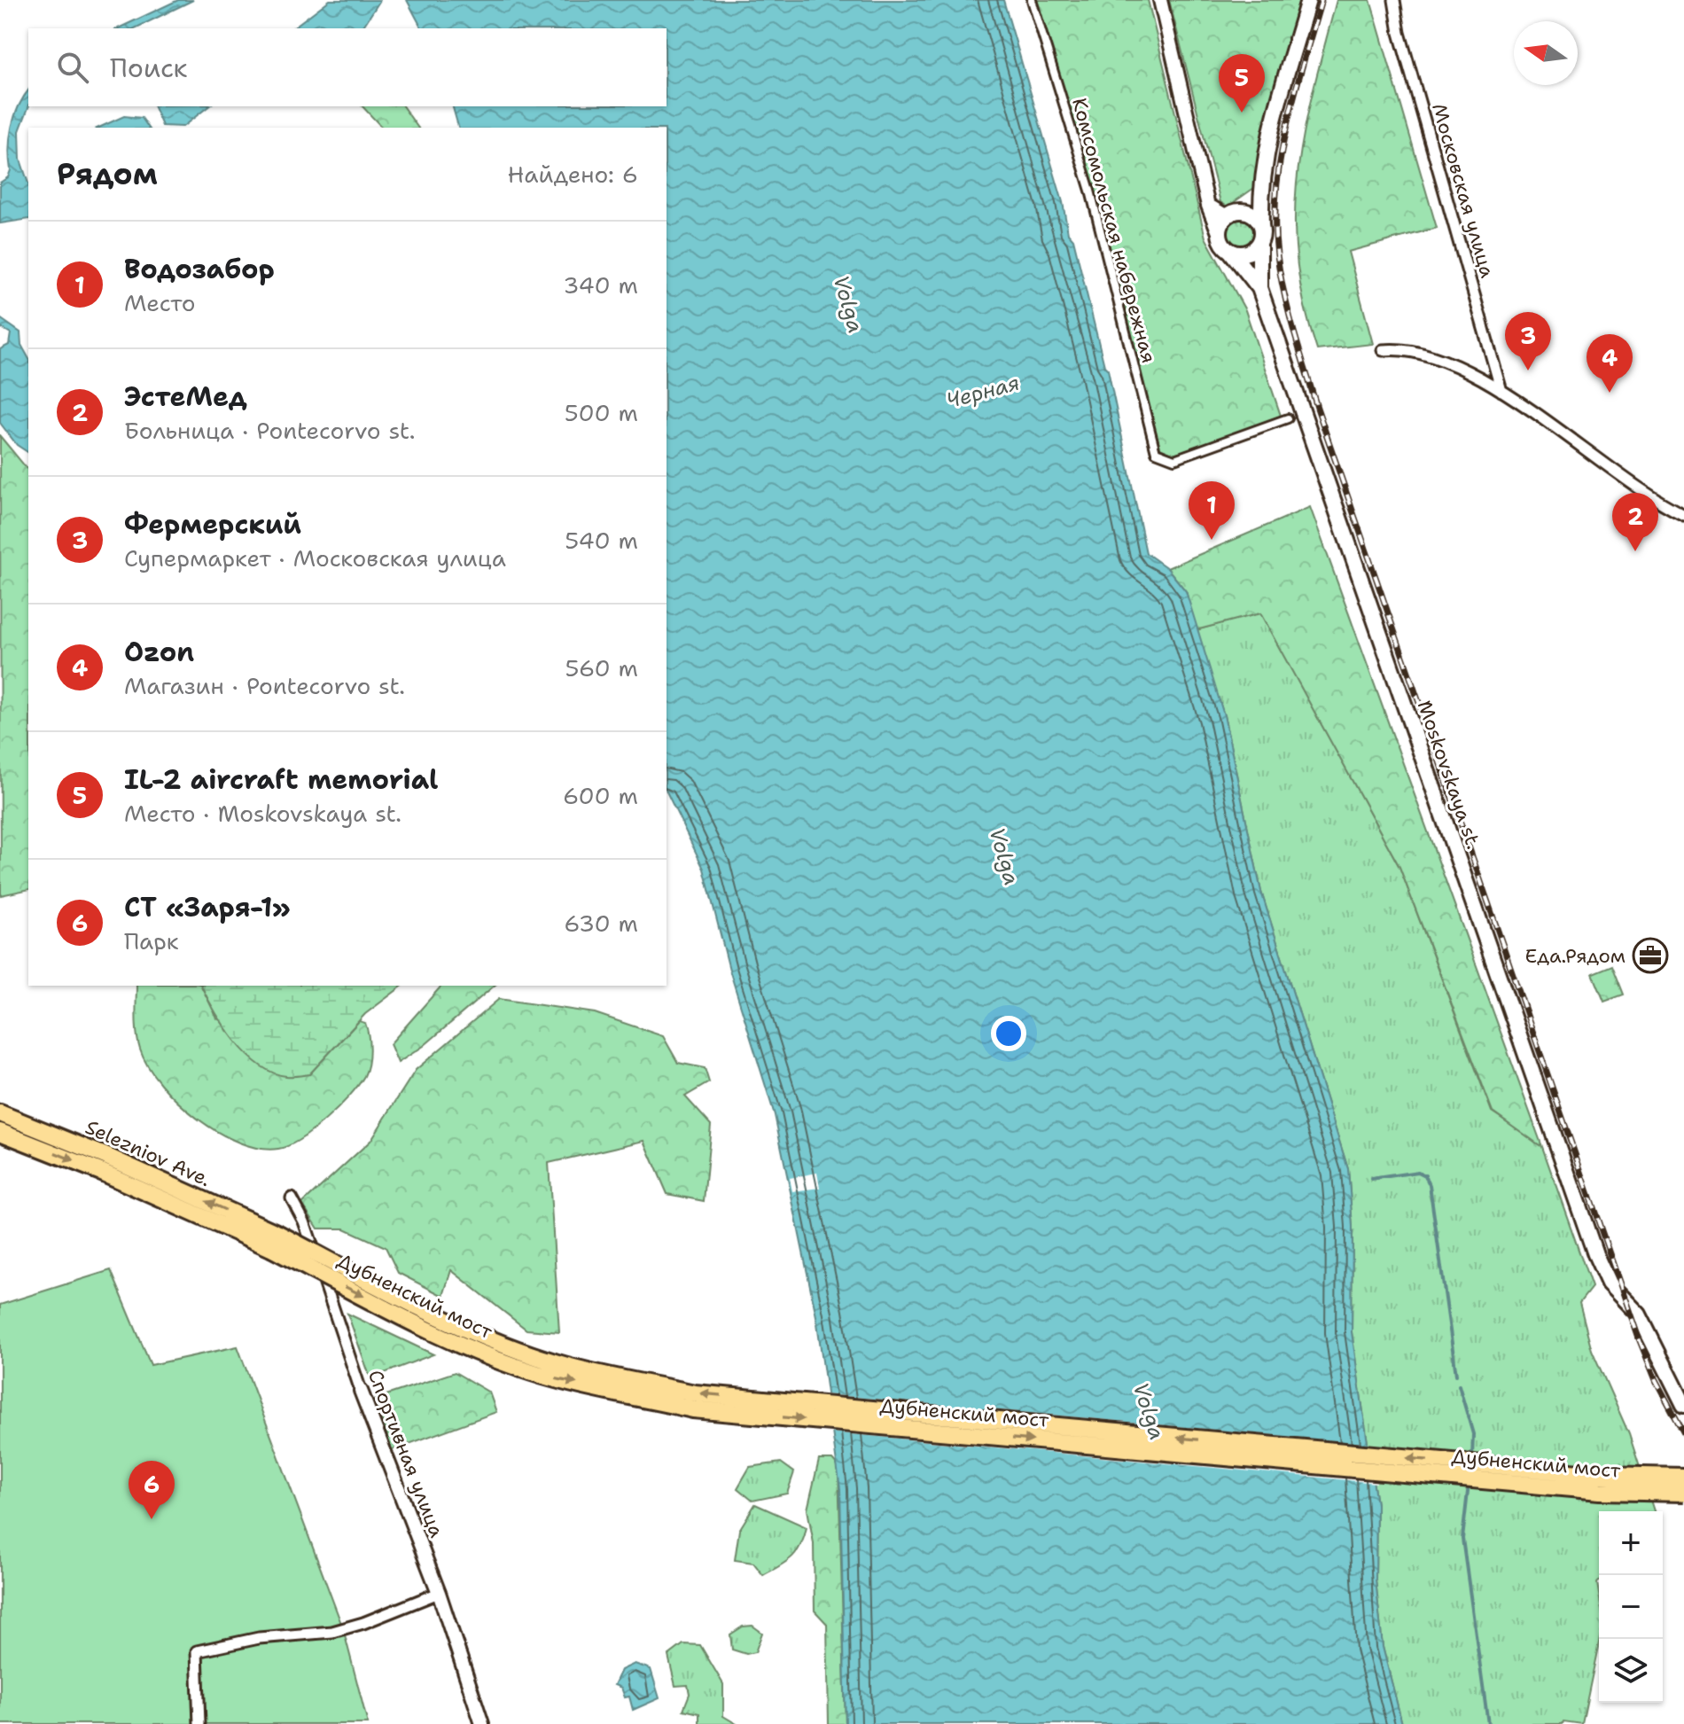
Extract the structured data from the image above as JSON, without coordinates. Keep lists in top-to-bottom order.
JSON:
{
  "streets": {
    "main road": ["Moskovskaya st.", "Selezniov Ave.", "Дубненский мост"],
    "street": ["Московская улица", "Комсомольская набережная", "Спортивная улица"]
  },
  "crossings": [
    ["Selezniov Ave.", "Дубненский мост"]
  ],
  "water": ["Volga", "Черная"],
  "places": {
    "office": ["Еда.Рядом"]
  },
  "north": "left",
  "page": {
    "search": "Поиск",
    "pins": [
      "5",
      "3",
      "4",
      "1",
      "2",
      "6"
    ],
    "heading": ["Рядом", "Найдено: 6"],
    "list": [
      {
        "mark": "1",
        "name": "Водозабор",
        "note": "Место",
        "value": "340 m"
      },
      {
        "mark": "2",
        "name": "ЭстеМед",
        "note": "Больница · Pontecorvo st.",
        "value": "500 m"
      },
      {
        "mark": "3",
        "name": "Фермерский",
        "note": "Супермаркет · Московская улица",
        "value": "540 m"
      },
      {
        "mark": "4",
        "name": "Ozon",
        "note": "Магазин · Pontecorvo st.",
        "value": "560 m"
      },
      {
        "mark": "5",
        "name": "IL-2 aircraft memorial",
        "note": "Место · Moskovskaya st.",
        "value": "600 m"
      },
      {
        "mark": "6",
        "name": "СТ «Заря-1»",
        "note": "Парк",
        "value": "630 m"
      }
    ],
    "map_buttons": ["+", "−"]
  }
}
